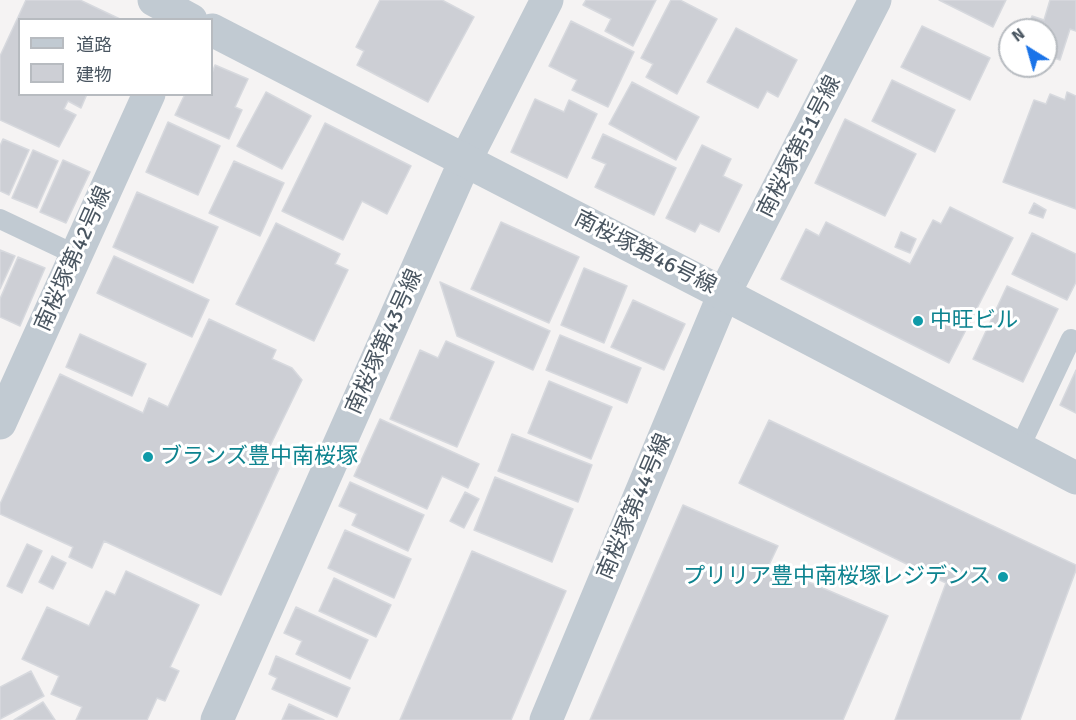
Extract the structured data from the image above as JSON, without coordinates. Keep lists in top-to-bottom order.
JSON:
{
  "streets": {
    "street": [
      "南桜塚第51号線",
      "南桜塚第46号線",
      "南桜塚第42号線",
      "南桜塚第43号線",
      "南桜塚第44号線"
    ]
  },
  "crossings": [
    ["南桜塚第51号線", "南桜塚第46号線"],
    ["南桜塚第51号線", "南桜塚第44号線"],
    ["南桜塚第46号線", "南桜塚第43号線"],
    ["南桜塚第46号線", "南桜塚第44号線"]
  ],
  "places": ["中旺ビル", "ブランズ豊中南桜塚", "プリリア豊中南桜塚レジデンス"],
  "legend": ["道路", "建物"],
  "north": "top left"
}
